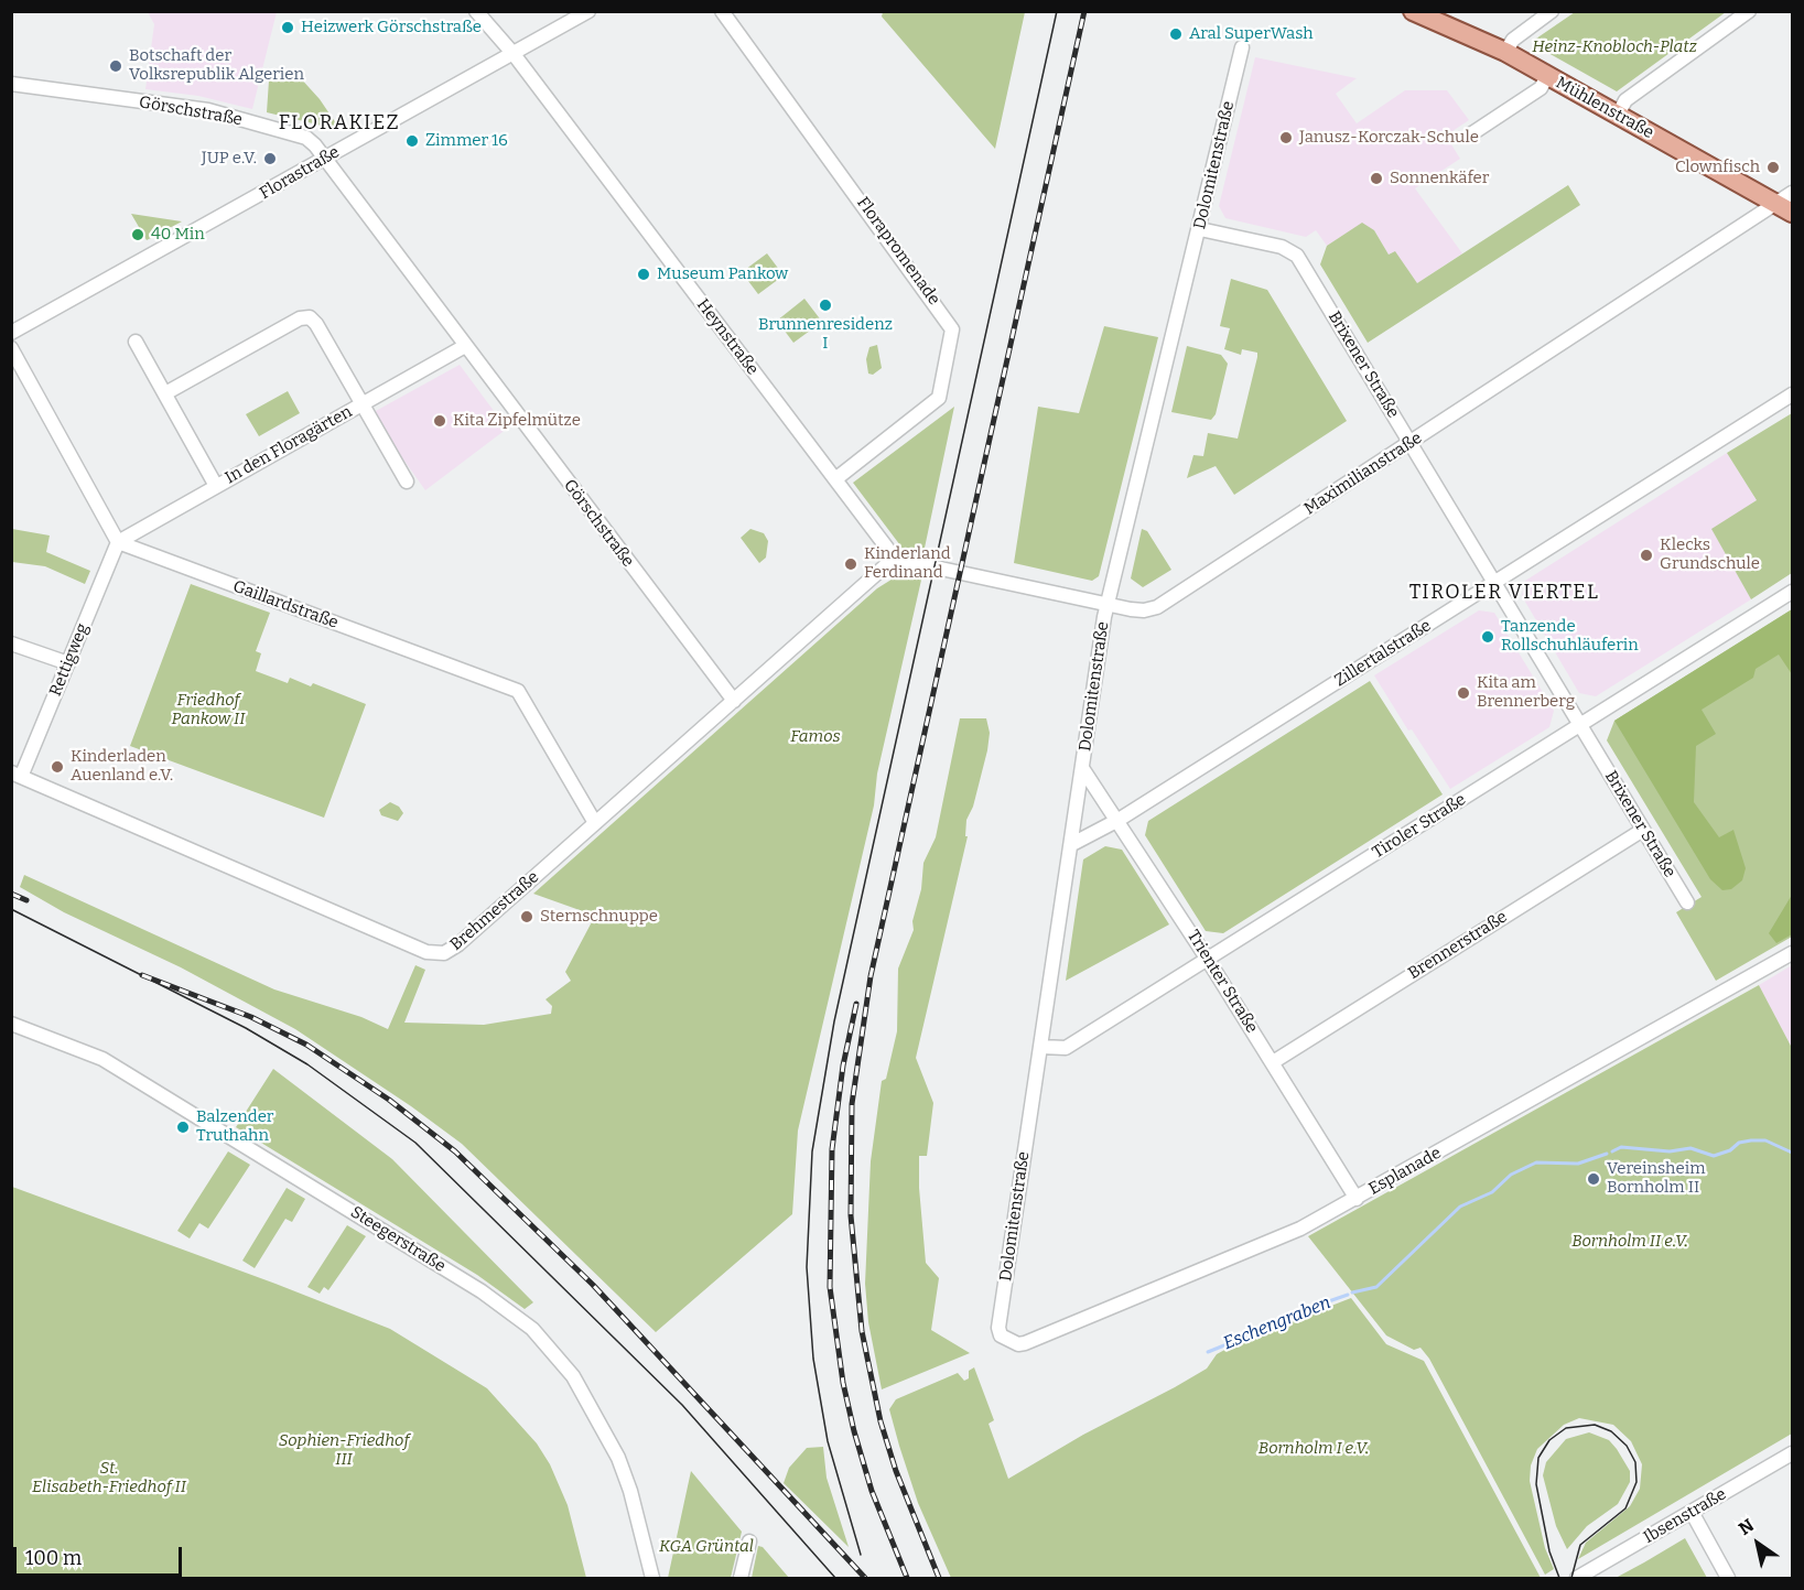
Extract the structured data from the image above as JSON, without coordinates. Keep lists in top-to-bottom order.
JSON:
{
  "streets": {
    "main road": ["Mühlenstraße"],
    "street": [
      "Görschstraße",
      "Dolomitenstraße",
      "Florastraße",
      "Florapromenade",
      "Heynstraße",
      "Brixener Straße",
      "In den Floragärten",
      "Maximilianstraße",
      "Gaillardstraße",
      "Zillertalstraße",
      "Rettigweg",
      "Tiroler Straße",
      "Brehmestraße",
      "Brennerstraße",
      "Trienter Straße",
      "Esplanade",
      "Steegerstraße",
      "Ibsenstraße"
    ]
  },
  "crossings": [
    ["Mühlenstraße", "Maximilianstraße"],
    ["Görschstraße", "Florastraße"],
    ["Görschstraße", "In den Floragärten"],
    ["Görschstraße", "Brehmestraße"],
    ["Dolomitenstraße", "Brixener Straße"],
    ["Dolomitenstraße", "Maximilianstraße"],
    ["Dolomitenstraße", "Zillertalstraße"],
    ["Dolomitenstraße", "Tiroler Straße"],
    ["Dolomitenstraße", "Trienter Straße"],
    ["Dolomitenstraße", "Esplanade"],
    ["Florastraße", "Heynstraße"],
    ["Florapromenade", "Heynstraße"],
    ["Heynstraße", "Maximilianstraße"],
    ["Heynstraße", "Brehmestraße"],
    ["Brixener Straße", "Maximilianstraße"],
    ["Brixener Straße", "Zillertalstraße"],
    ["Brixener Straße", "Tiroler Straße"],
    ["Brixener Straße", "Brennerstraße"],
    ["In den Floragärten", "Gaillardstraße"],
    ["In den Floragärten", "Rettigweg"],
    ["Maximilianstraße", "Brehmestraße"],
    ["Gaillardstraße", "Rettigweg"],
    ["Gaillardstraße", "Brehmestraße"],
    ["Zillertalstraße", "Trienter Straße"],
    ["Rettigweg", "Brehmestraße"],
    ["Tiroler Straße", "Trienter Straße"],
    ["Brennerstraße", "Trienter Straße"],
    ["Trienter Straße", "Esplanade"]
  ],
  "districts": ["FLORAKIEZ", "TIROLER VIERTEL"],
  "water": ["Eschengraben"],
  "parks": [
    "Heinz-Knobloch-Platz",
    "Friedhof Pankow II",
    "Famos",
    "Bornholm II e.V.",
    "Sophien-Friedhof III",
    "Bornholm I e.V.",
    "St. Elisabeth-Friedhof II",
    "KGA Grüntal"
  ],
  "places": [
    "Heizwerk Görschstraße",
    "Aral SuperWash",
    "Botschaft der Volksrepublik Algerien",
    "Janusz-Korczak-Schule",
    "Zimmer 16",
    "JUP e.V.",
    "Clownfisch",
    "Sonnenkäfer",
    "40 Min",
    "Museum Pankow",
    "Brunnenresidenz I",
    "Kita Zipfelmütze",
    "Klecks Grundschule",
    "Kinderland Ferdinand",
    "Tanzende Rollschuhläuferin",
    "Kita am Brennerberg",
    "Kinderladen Auenland e.V.",
    "Sternschnuppe",
    "Balzender Truthahn",
    "Vereinsheim Bornholm II"
  ],
  "scale_bar": "100 m",
  "north": "top left"
}
